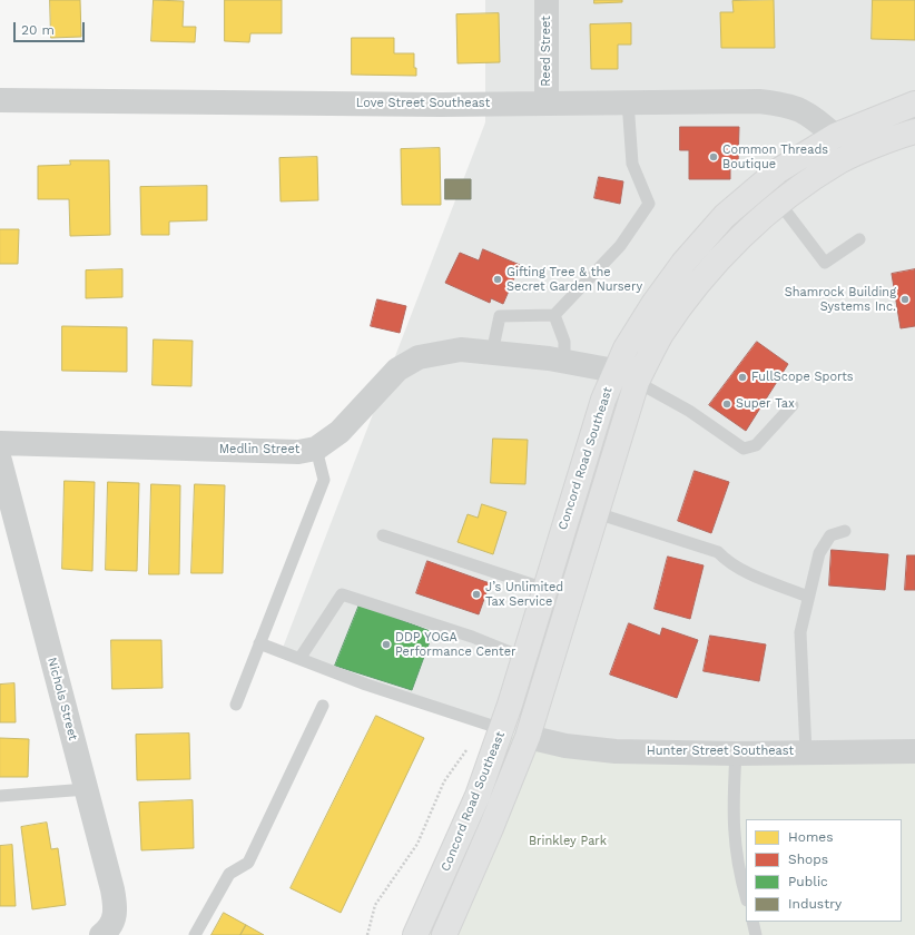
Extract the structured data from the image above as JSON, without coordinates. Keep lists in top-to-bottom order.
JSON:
{
  "streets": {
    "main road": ["Concord Road Southeast"],
    "street": [
      "Reed Street",
      "Love Street Southeast",
      "Medlin Street",
      "Nichols Street",
      "Hunter Street Southeast"
    ]
  },
  "crossings": [
    ["Reed Street", "Love Street Southeast"],
    ["Love Street Southeast", "Concord Road Southeast"],
    ["Medlin Street", "Concord Road Southeast"],
    ["Concord Road Southeast", "Hunter Street Southeast"]
  ],
  "parks": ["Brinkley Park"],
  "places": [
    "Common Threads Boutique",
    "Gifting Tree & the Secret Garden Nursery",
    "Shamrock Building Systems Inc.",
    "FullScope Sports",
    "Super Tax",
    "J’s Unlimited Tax Service",
    "DDP YOGA Performance Center"
  ],
  "legend": [
    "Homes",
    "Shops",
    "Public",
    "Industry"
  ],
  "scale_bar": "20 m"
}
